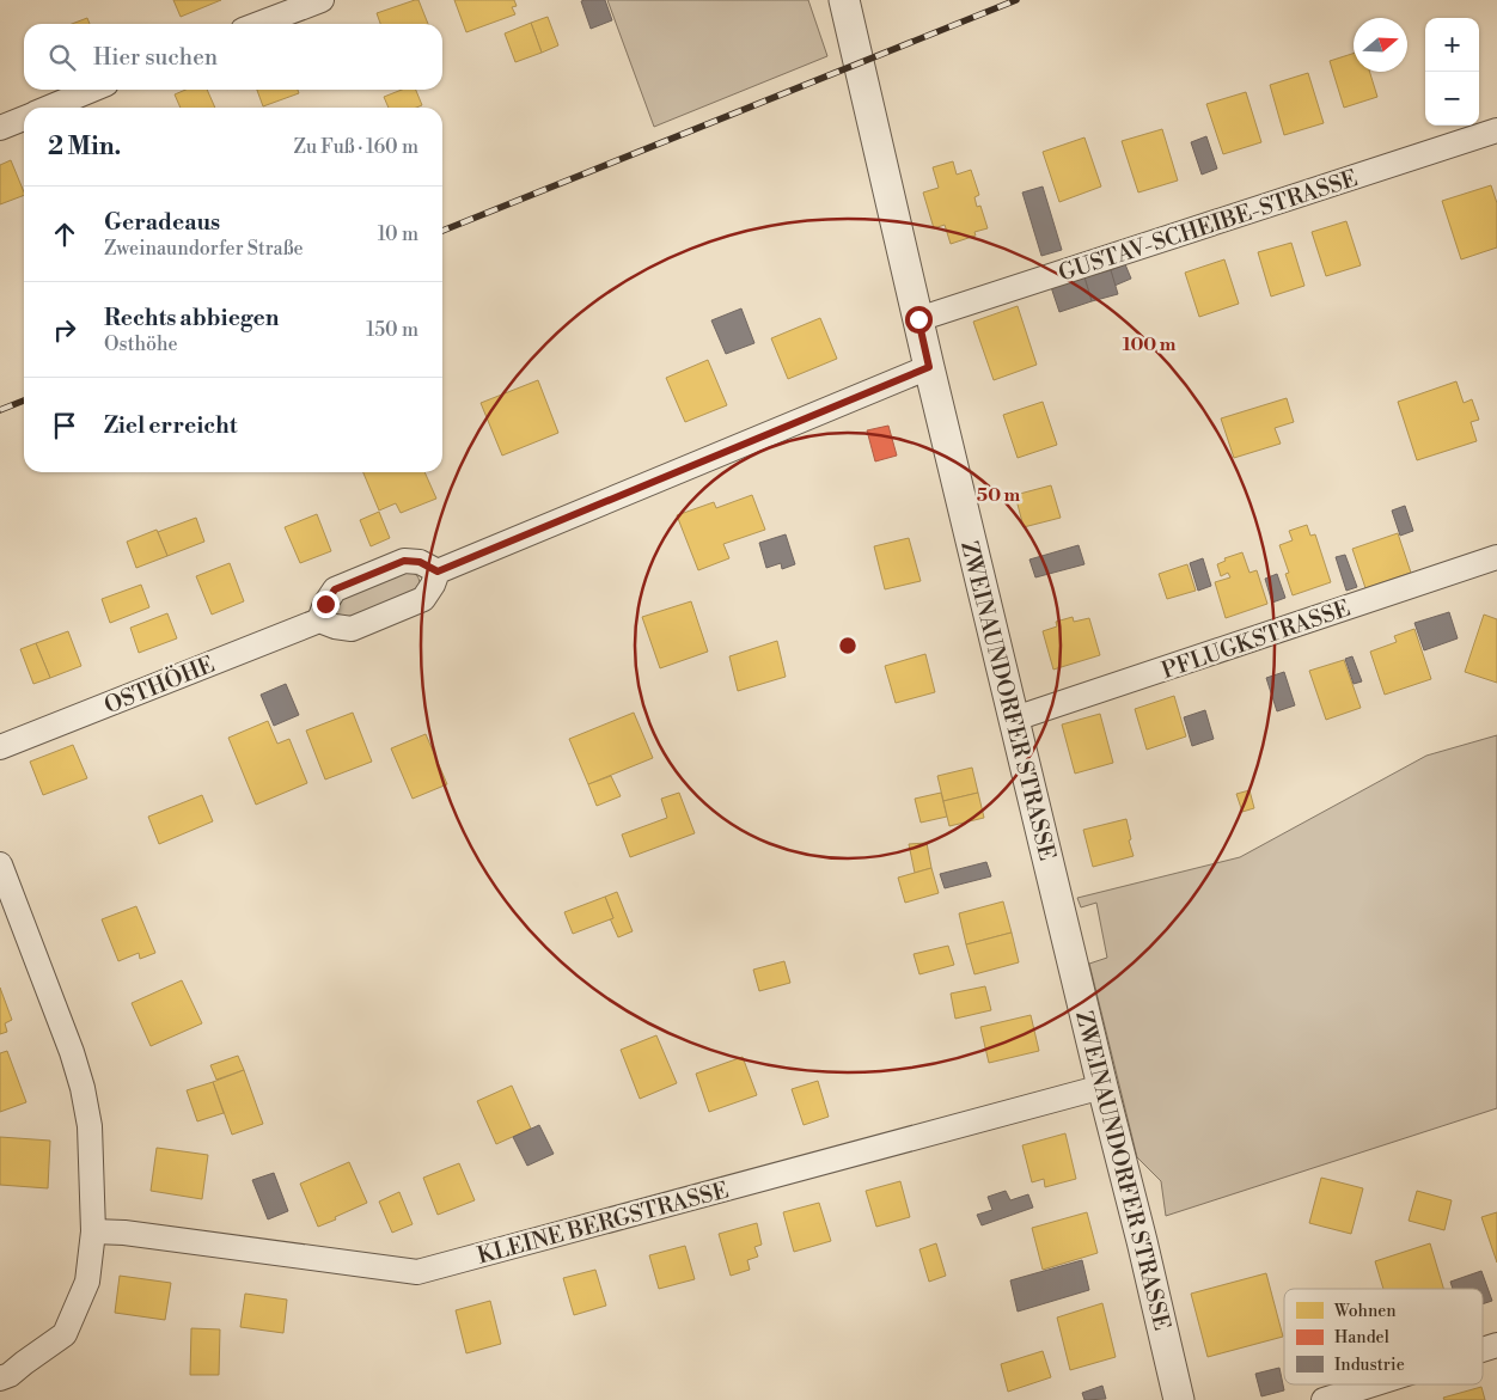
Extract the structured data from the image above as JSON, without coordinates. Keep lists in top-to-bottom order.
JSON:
{
  "streets": {
    "street": [
      "GUSTAV-SCHEIBE-STRASSE",
      "PFLUGKSTRASSE",
      "OSTHÖHE",
      "ZWEINAUNDORFER STRASSE",
      "KLEINE BERGSTRASSE"
    ]
  },
  "crossings": [
    ["GUSTAV-SCHEIBE-STRASSE", "ZWEINAUNDORFER STRASSE"],
    ["PFLUGKSTRASSE", "ZWEINAUNDORFER STRASSE"],
    ["ZWEINAUNDORFER STRASSE", "KLEINE BERGSTRASSE"]
  ],
  "legend": ["Wohnen", "Handel", "Industrie"],
  "north": "right",
  "page": {
    "map_buttons": ["+", "−"],
    "search": "Hier suchen",
    "heading": ["2 Min.", "Zu Fuß · 160 m"],
    "list": [
      ["Geradeaus", "Zweinaundorfer Straße", "10 m"],
      ["Rechts abbiegen", "Osthöhe", "150 m"],
      "Ziel erreicht"
    ]
  },
  "rings": ["100 m", "50 m"]
}
